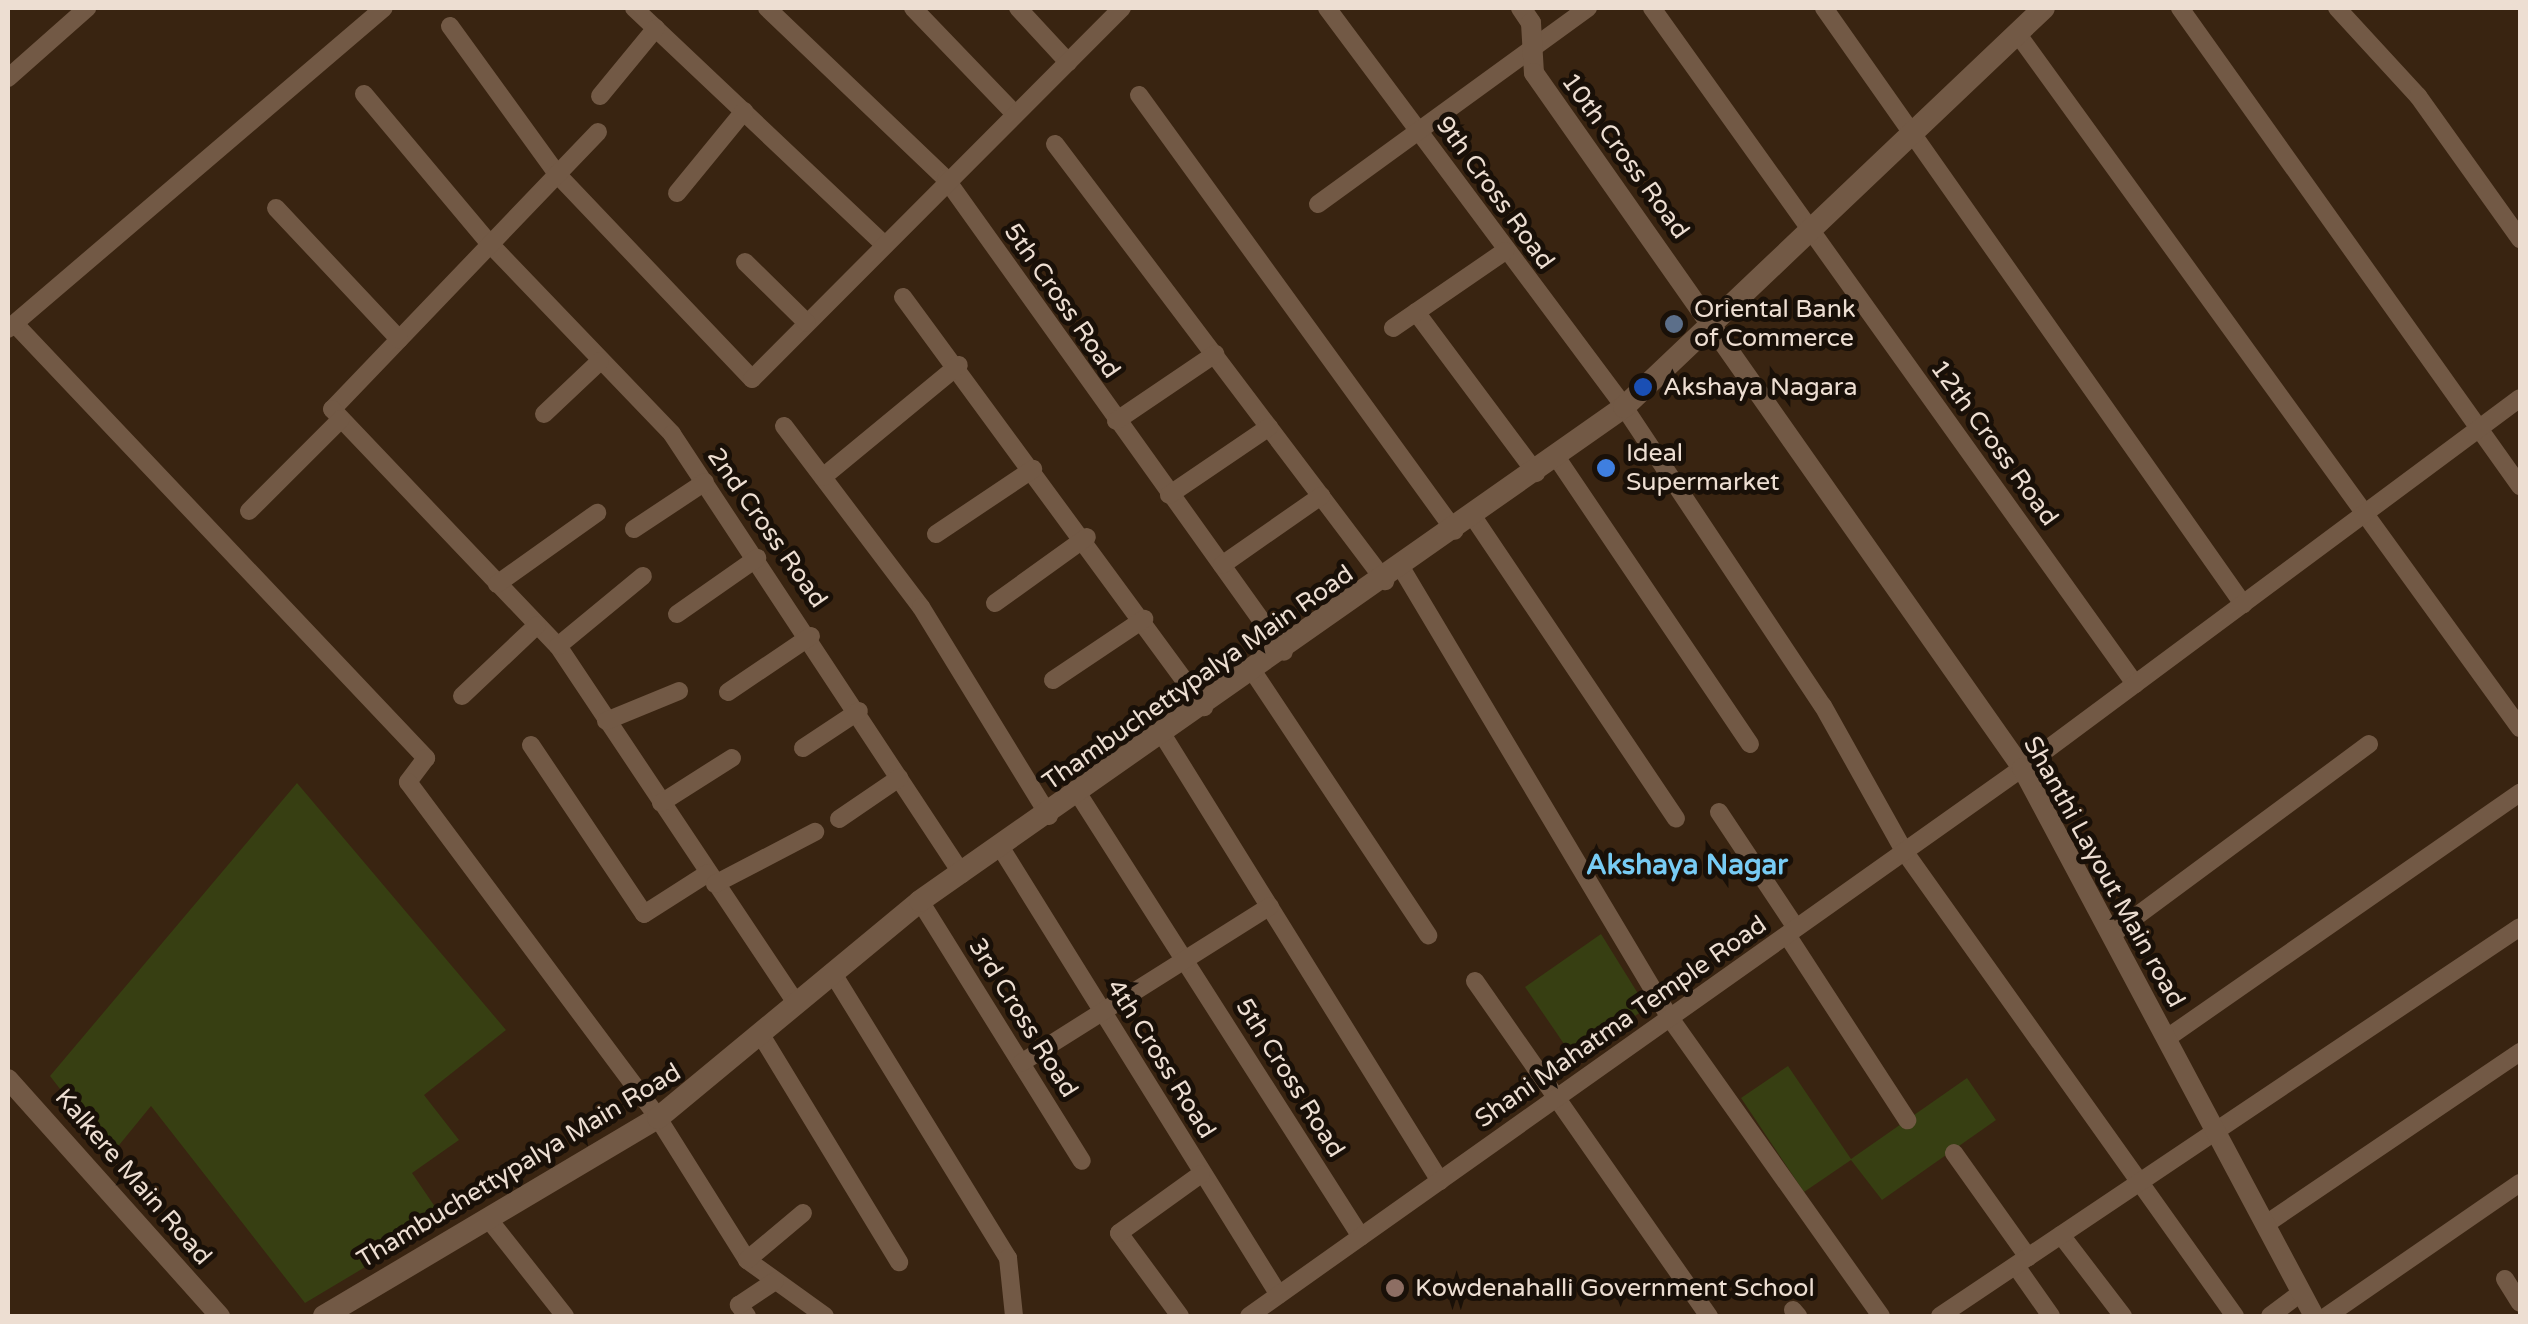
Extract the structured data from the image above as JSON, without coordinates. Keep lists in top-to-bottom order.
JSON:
{
  "streets": {
    "main road": ["Thambuchettypalya Main Road"],
    "street": [
      "10th Cross Road",
      "9th Cross Road",
      "5th Cross Road",
      "12th Cross Road",
      "2nd Cross Road",
      "Shanthi Layout Main road",
      "3rd Cross Road",
      "Shani Mahatma Temple Road",
      "4th Cross Road",
      "Kalkere Main Road"
    ]
  },
  "crossings": [
    ["10th Cross Road", "Thambuchettypalya Main Road"],
    ["10th Cross Road", "Shanthi Layout Main road"],
    ["9th Cross Road", "Thambuchettypalya Main Road"],
    ["9th Cross Road", "Shani Mahatma Temple Road"],
    ["5th Cross Road", "Thambuchettypalya Main Road"],
    ["5th Cross Road", "Shani Mahatma Temple Road"],
    ["12th Cross Road", "Thambuchettypalya Main Road"],
    ["12th Cross Road", "Shani Mahatma Temple Road"],
    ["2nd Cross Road", "Thambuchettypalya Main Road"],
    ["Thambuchettypalya Main Road", "Shanthi Layout Main road"],
    ["Thambuchettypalya Main Road", "3rd Cross Road"],
    ["Thambuchettypalya Main Road", "4th Cross Road"],
    ["Shanthi Layout Main road", "Shani Mahatma Temple Road"],
    ["Shani Mahatma Temple Road", "4th Cross Road"]
  ],
  "districts": ["Akshaya Nagar"],
  "places": [
    "Oriental Bank of Commerce",
    "Akshaya Nagara",
    "Ideal Supermarket",
    "Kowdenahalli Government School"
  ]
}
